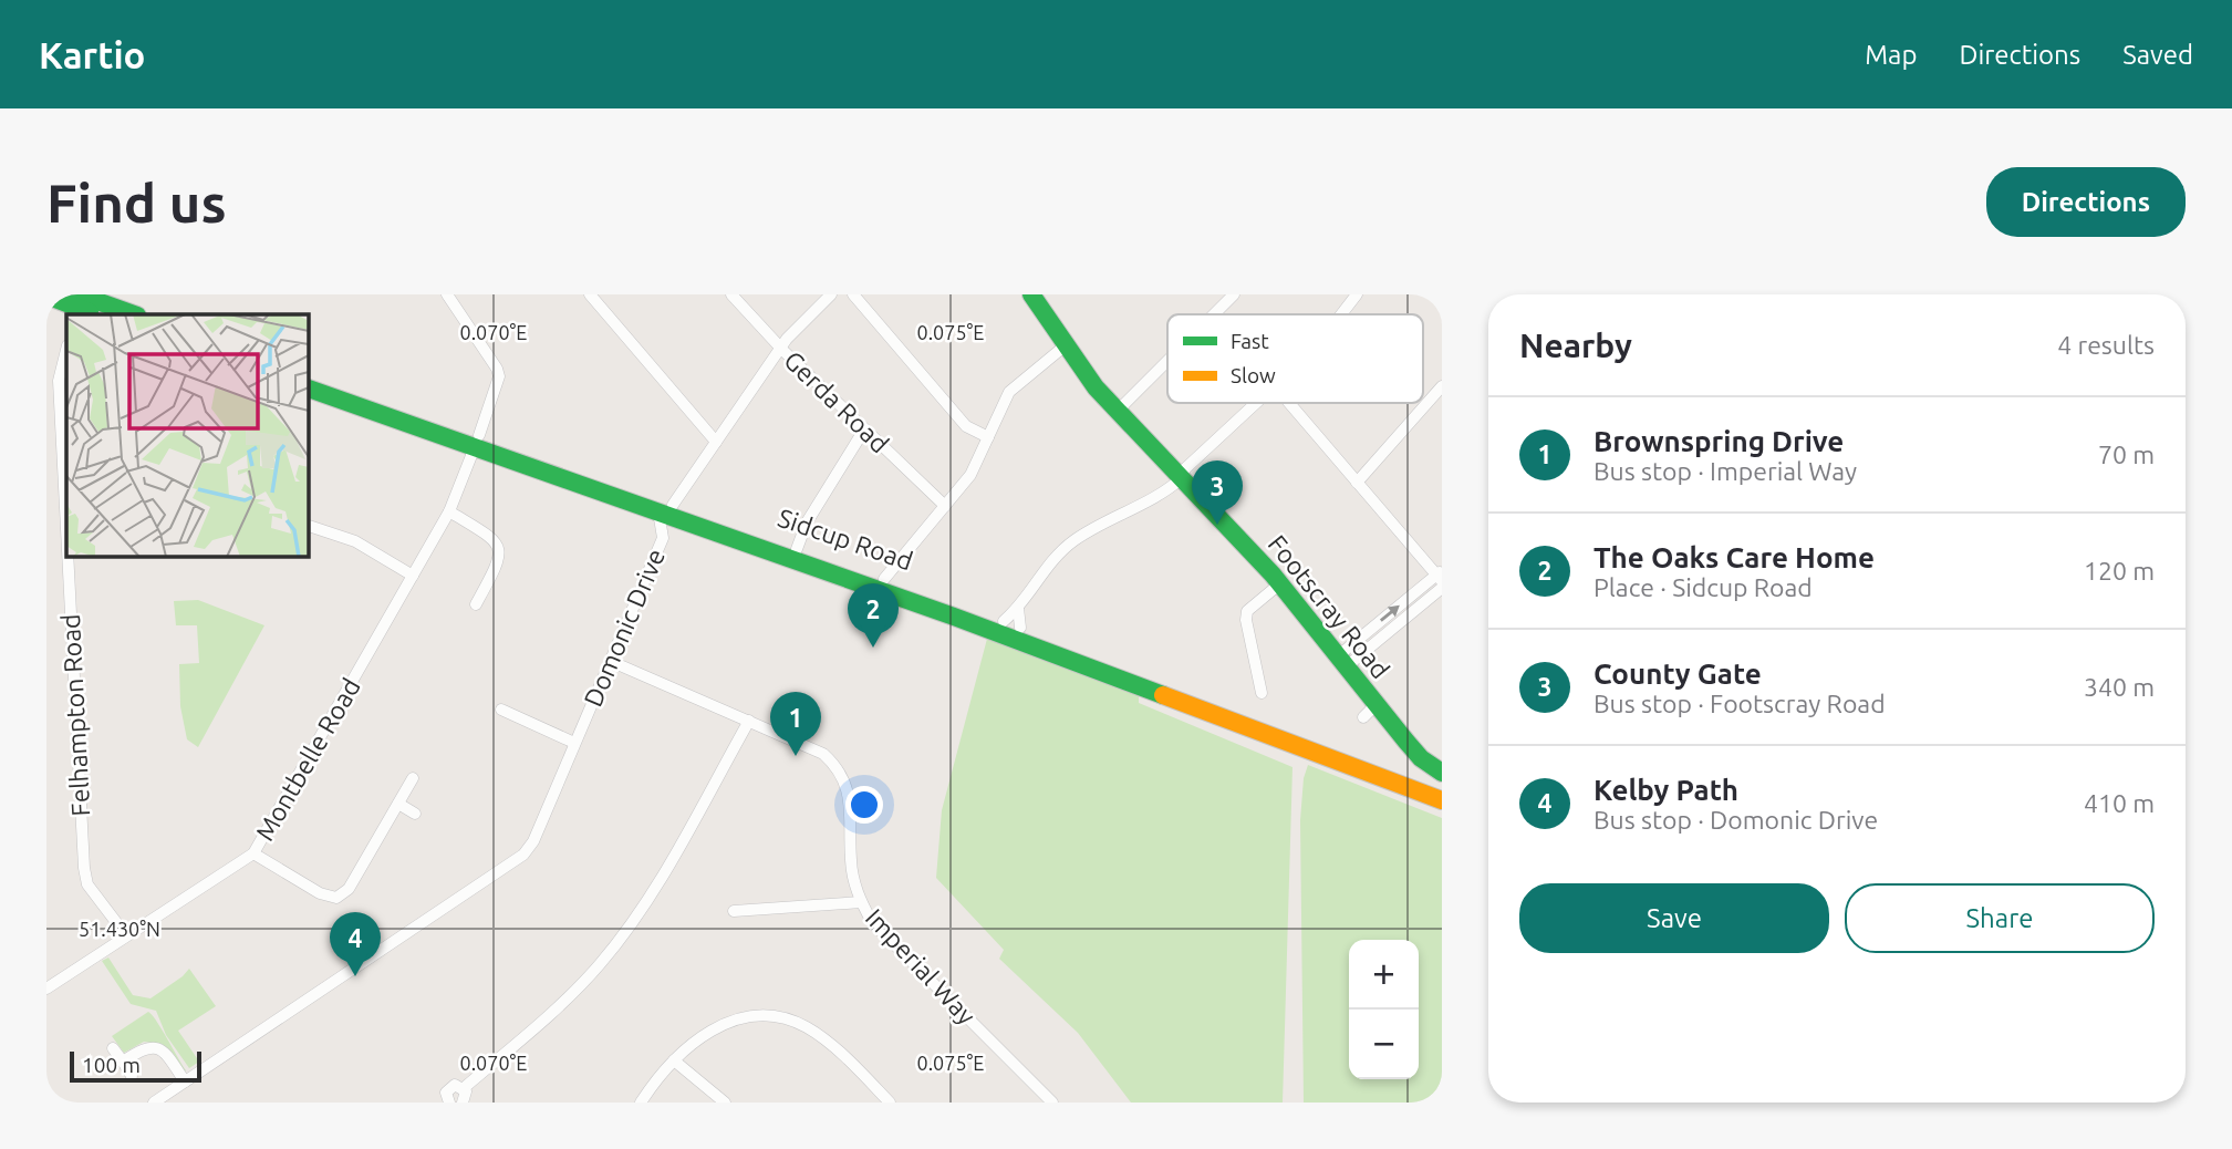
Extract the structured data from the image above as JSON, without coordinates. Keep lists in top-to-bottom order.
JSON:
{
  "streets": {
    "main road": ["Sidcup Road", "Footscray Road"],
    "street": [
      "Gerda Road",
      "Domonic Drive",
      "Felhampton Road",
      "Montbelle Road",
      "Imperial Way"
    ]
  },
  "crossings": [
    ["Sidcup Road", "Domonic Drive"],
    ["Sidcup Road", "Montbelle Road"],
    ["Domonic Drive", "Imperial Way"],
    ["Felhampton Road", "Montbelle Road"]
  ],
  "legend": ["Fast", "Slow"],
  "scale_bar": "100 m",
  "page": {
    "header": "Kartio",
    "nav": ["Map", "Directions", "Saved"],
    "buttons": [
      "Directions",
      ["Save", "Share"]
    ],
    "title": "Find us",
    "heading": ["Nearby", "4 results"],
    "list": [
      {
        "mark": "1",
        "name": "Brownspring Drive",
        "note": "Bus stop · Imperial Way",
        "value": "70 m"
      },
      {
        "mark": "2",
        "name": "The Oaks Care Home",
        "note": "Place · Sidcup Road",
        "value": "120 m"
      },
      {
        "mark": "3",
        "name": "County Gate",
        "note": "Bus stop · Footscray Road",
        "value": "340 m"
      },
      {
        "mark": "4",
        "name": "Kelby Path",
        "note": "Bus stop · Domonic Drive",
        "value": "410 m"
      }
    ],
    "pins": [
      "3",
      "2",
      "1",
      "4"
    ],
    "map_buttons": ["+", "−"],
    "scale": "100 m"
  },
  "coordinates": ["0.070°E", "0.075°E", "51.430°N"]
}
